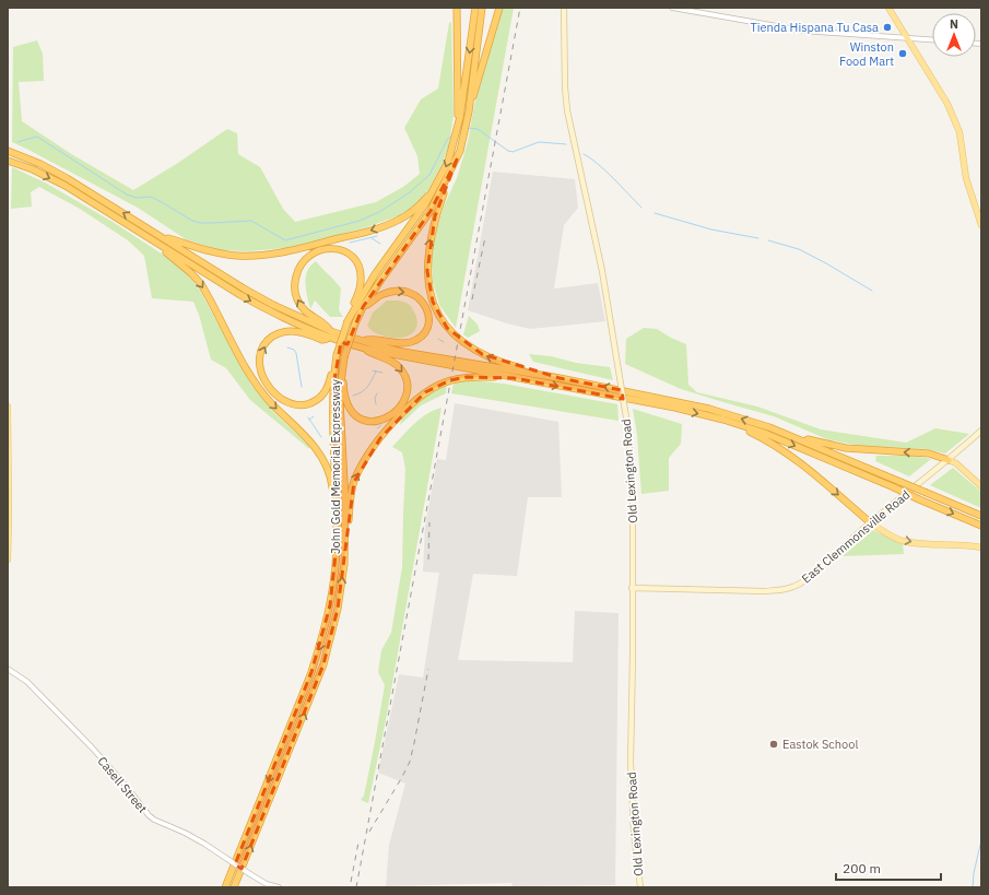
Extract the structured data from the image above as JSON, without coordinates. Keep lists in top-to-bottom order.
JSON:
{
  "streets": {
    "highway": ["John Gold Memorial Expressway"],
    "main road": ["Old Lexington Road", "East Clemmonsville Road"],
    "street": ["Casell Street"]
  },
  "crossings": [
    ["Old Lexington Road", "East Clemmonsville Road"]
  ],
  "places": ["Tienda Hispana Tu Casa", "Winston Food Mart", "Eastok School"],
  "scale_bar": "200 m",
  "north": "top"
}
